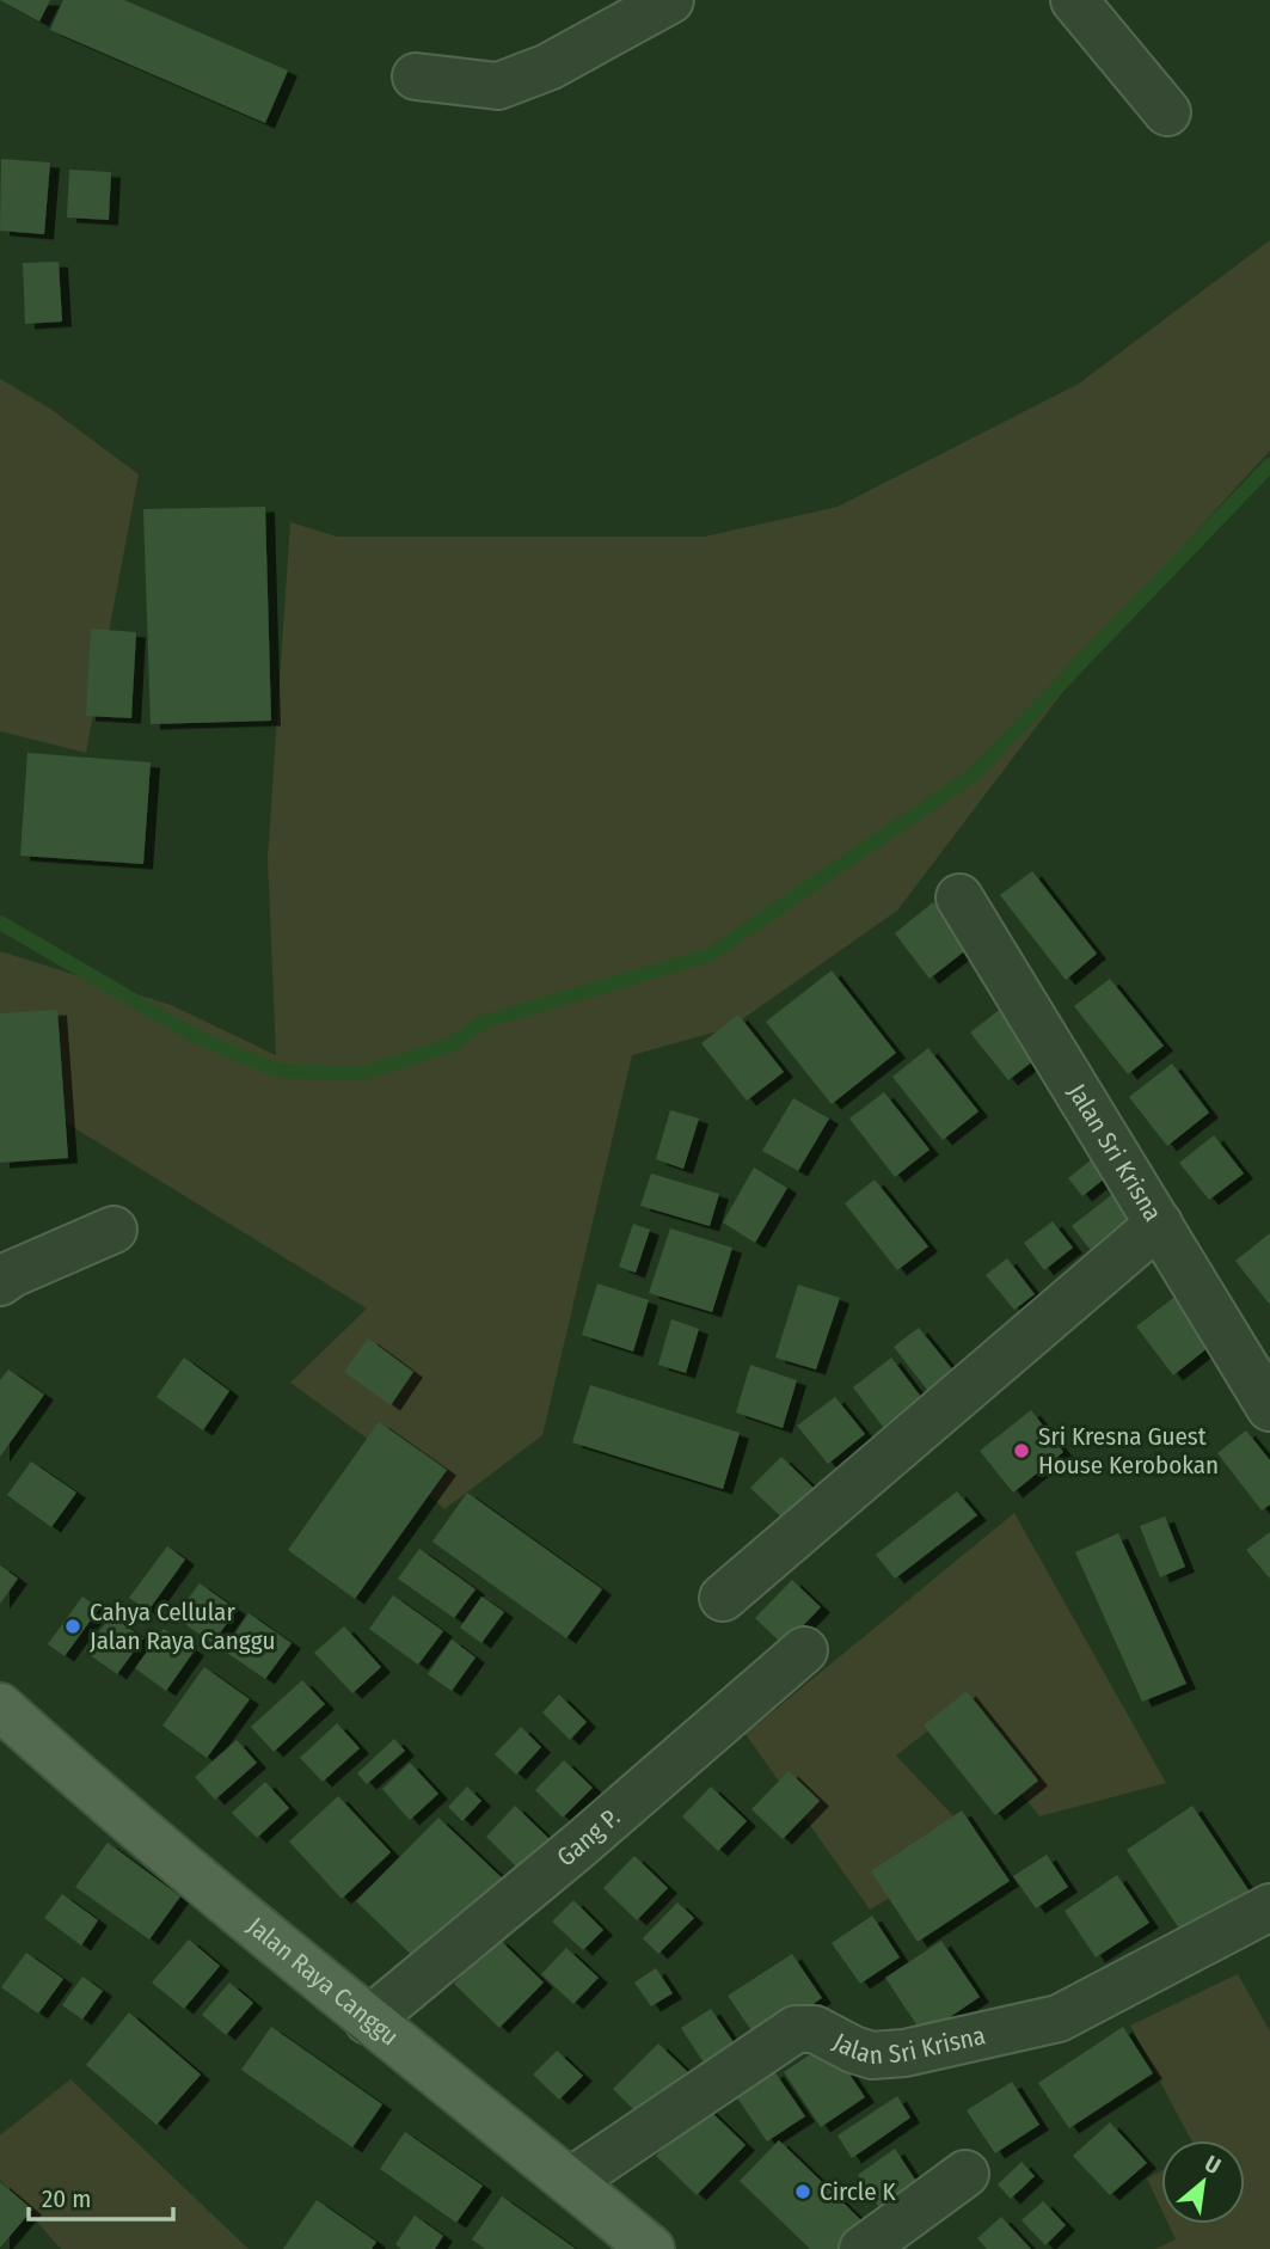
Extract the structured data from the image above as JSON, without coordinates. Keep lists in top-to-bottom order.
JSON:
{
  "streets": {
    "main road": ["Jalan Raya Canggu"],
    "street": ["Jalan Sri Krisna", "Gang P."]
  },
  "crossings": [
    ["Jalan Sri Krisna", "Jalan Raya Canggu"],
    ["Gang P.", "Jalan Raya Canggu"]
  ],
  "places": ["Sri Kresna Guest House Kerobokan", "Cahya Cellular Jalan Raya Canggu", "Circle K"],
  "scale_bar": "20 m",
  "north": "top right"
}
